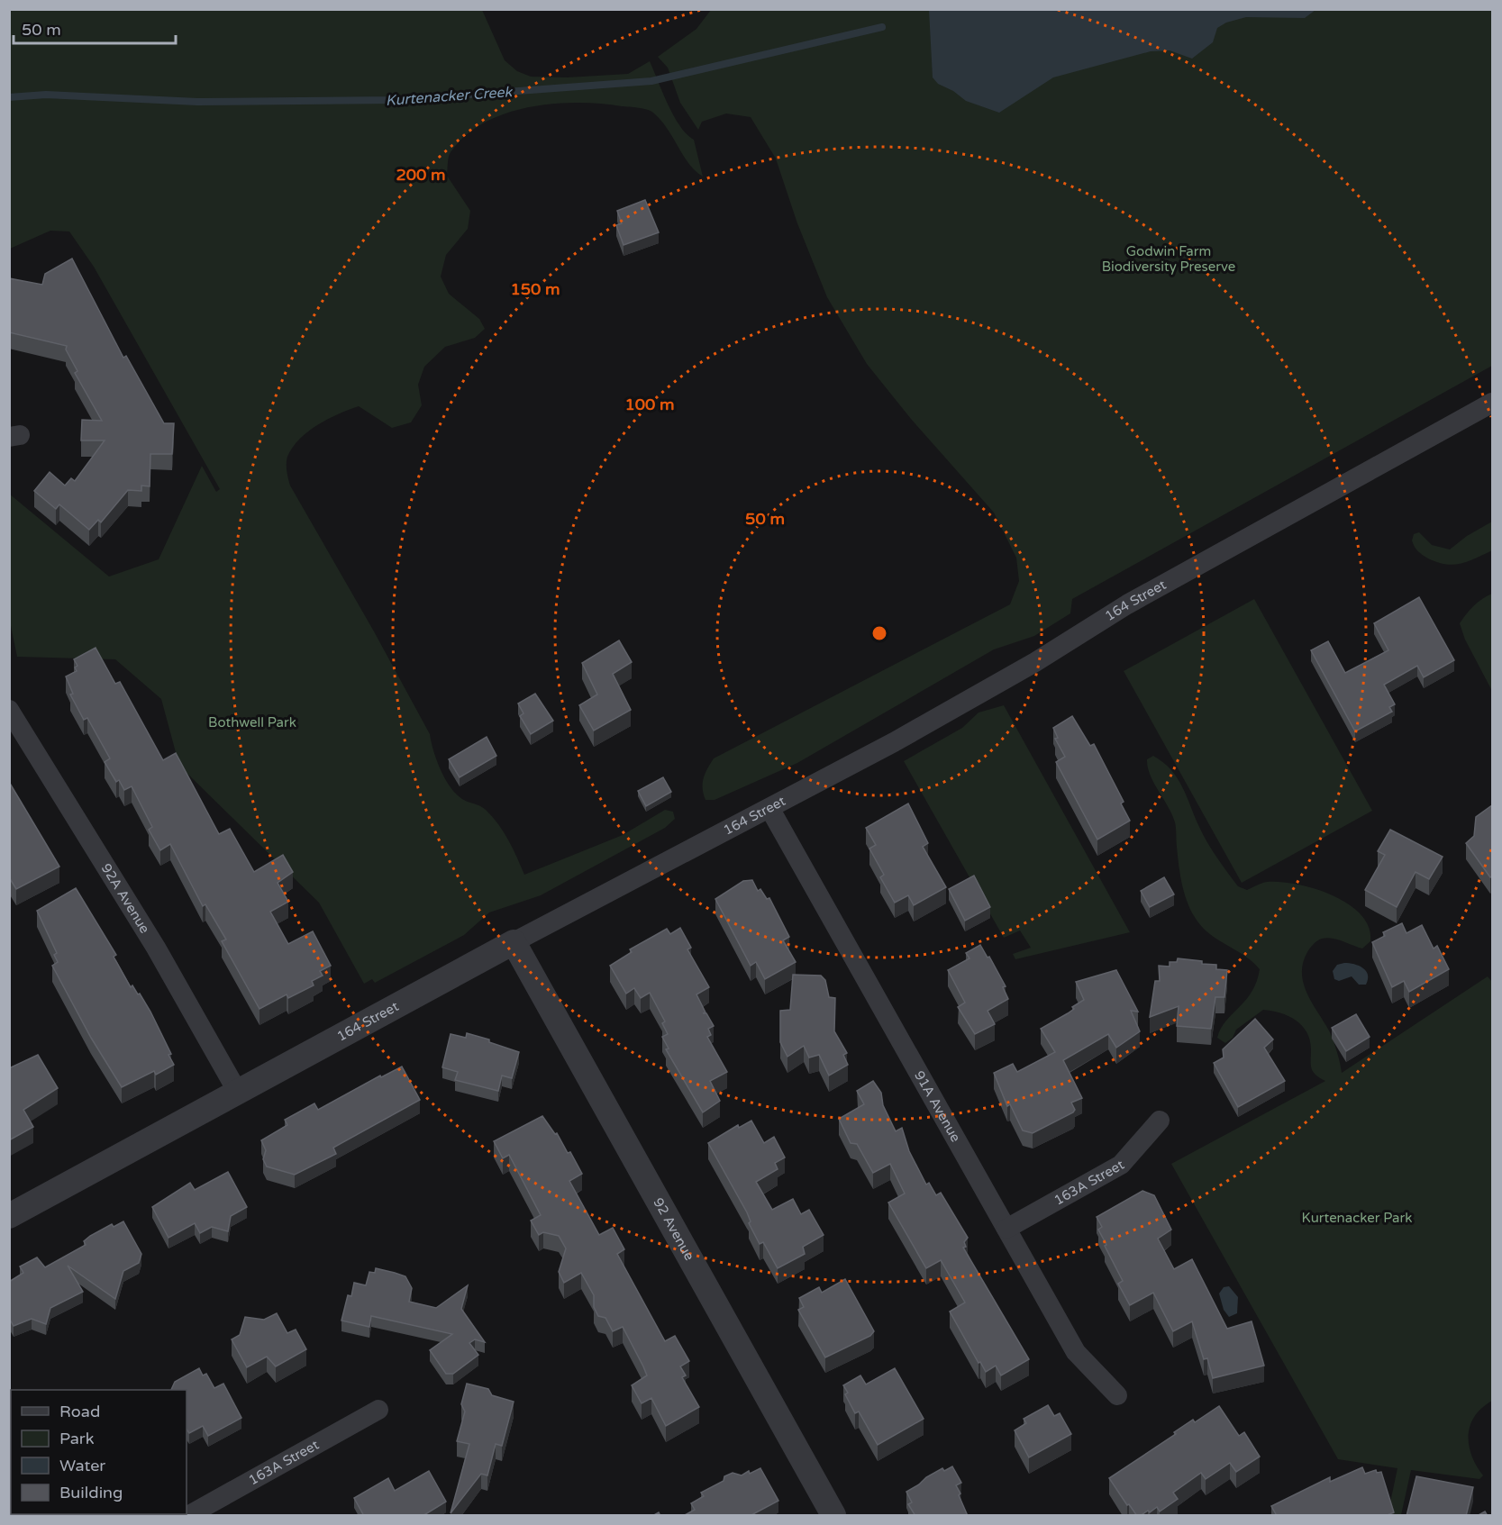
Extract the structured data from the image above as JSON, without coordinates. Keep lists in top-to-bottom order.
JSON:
{
  "streets": {
    "street": [
      "164 Street",
      "92A Avenue",
      "91A Avenue",
      "163A Street",
      "92 Avenue"
    ]
  },
  "crossings": [
    ["164 Street", "92A Avenue"],
    ["164 Street", "91A Avenue"],
    ["164 Street", "92 Avenue"],
    ["91A Avenue", "163A Street"]
  ],
  "water": ["Kurtenacker Creek"],
  "parks": ["Godwin Farm Biodiversity Preserve", "Bothwell Park", "Kurtenacker Park"],
  "legend": [
    "Road",
    "Park",
    "Water",
    "Building"
  ],
  "scale_bar": "50 m",
  "rings": [
    "200 m",
    "150 m",
    "100 m",
    "50 m"
  ]
}
